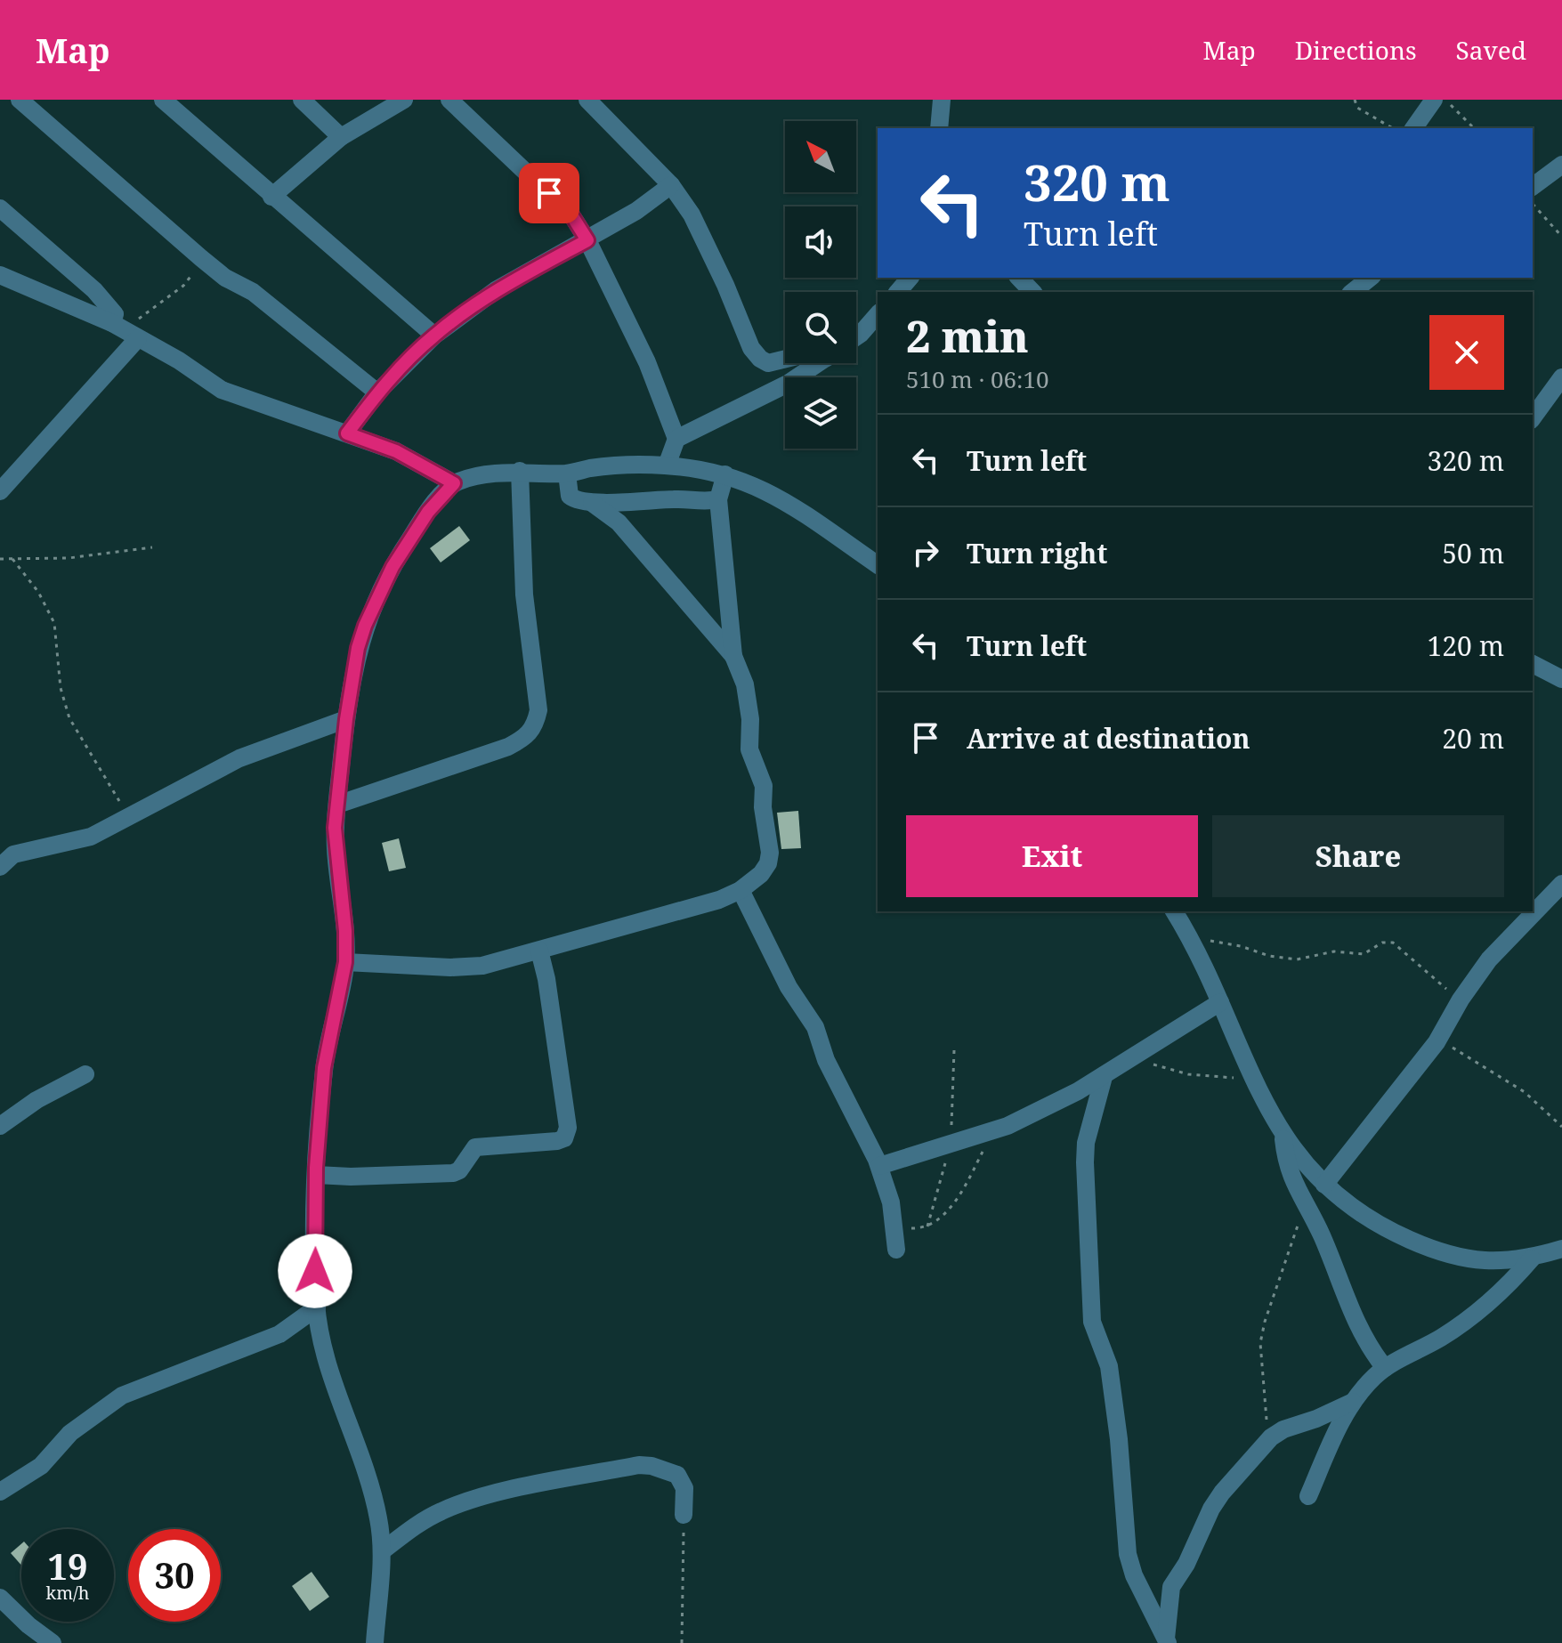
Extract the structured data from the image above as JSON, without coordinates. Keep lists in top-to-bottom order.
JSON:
{
  "north": "top left",
  "page": {
    "header": "Map",
    "nav": ["Map", "Directions", "Saved"],
    "turn": ["320 m", "Turn left"],
    "heading": ["2 min", "510 m · 06:10"],
    "list": [
      {
        "name": "Turn left",
        "value": "320 m"
      },
      {
        "name": "Turn right",
        "value": "50 m"
      },
      {
        "name": "Turn left",
        "value": "120 m"
      },
      {
        "name": "Arrive at destination",
        "value": "20 m"
      }
    ],
    "buttons": ["Exit", "Share"],
    "speed": "19 km/h",
    "limit": "30"
  }
}
